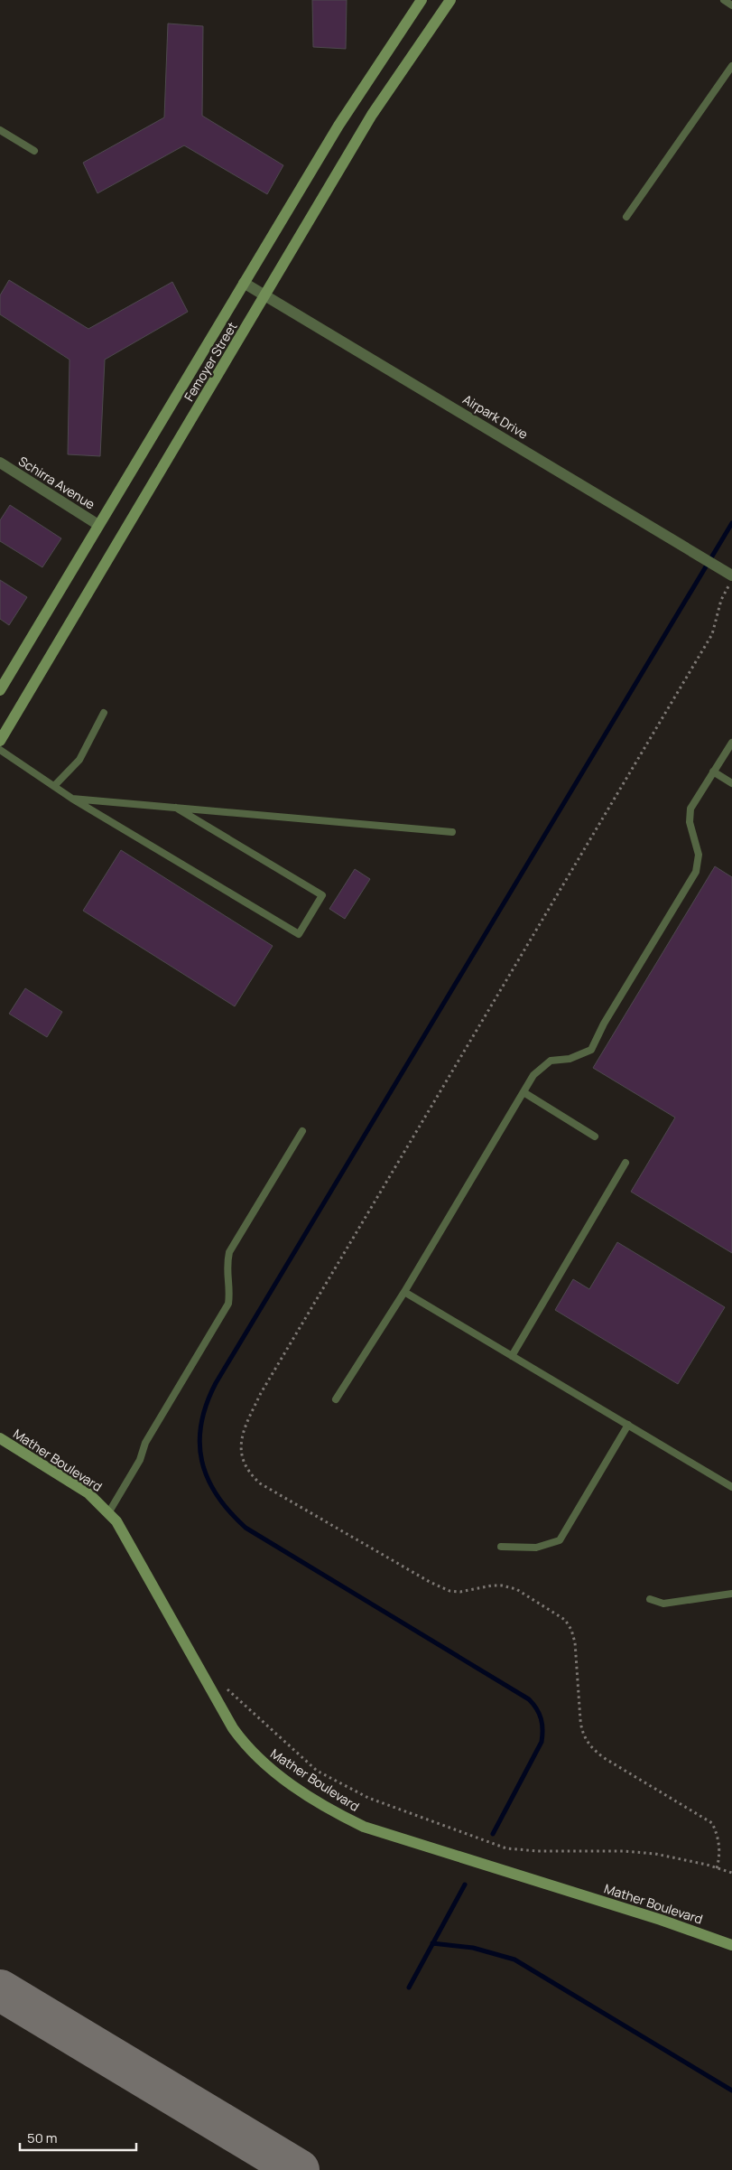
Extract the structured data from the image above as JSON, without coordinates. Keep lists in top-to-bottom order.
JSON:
{
  "streets": {
    "street": [
      "Femoyer Street",
      "Airpark Drive",
      "Schirra Avenue",
      "Mather Boulevard"
    ]
  },
  "crossings": [
    ["Femoyer Street", "Airpark Drive"],
    ["Femoyer Street", "Schirra Avenue"]
  ],
  "scale_bar": "50 m"
}
